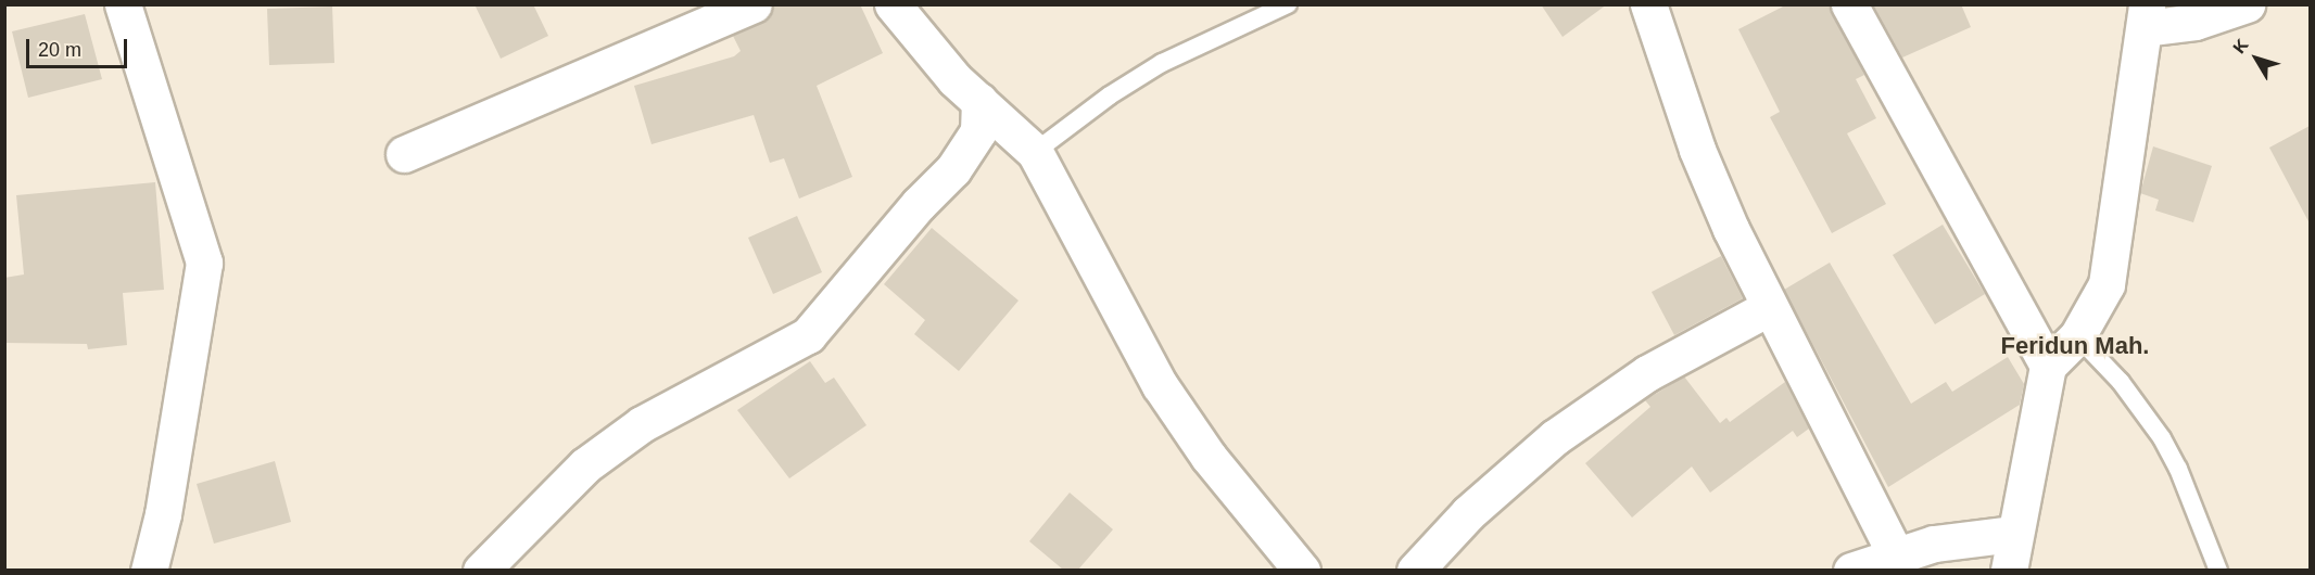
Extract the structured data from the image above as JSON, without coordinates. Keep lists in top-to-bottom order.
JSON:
{
  "districts": ["Feridun Mah."],
  "scale_bar": "20 m",
  "north": "top left"
}
